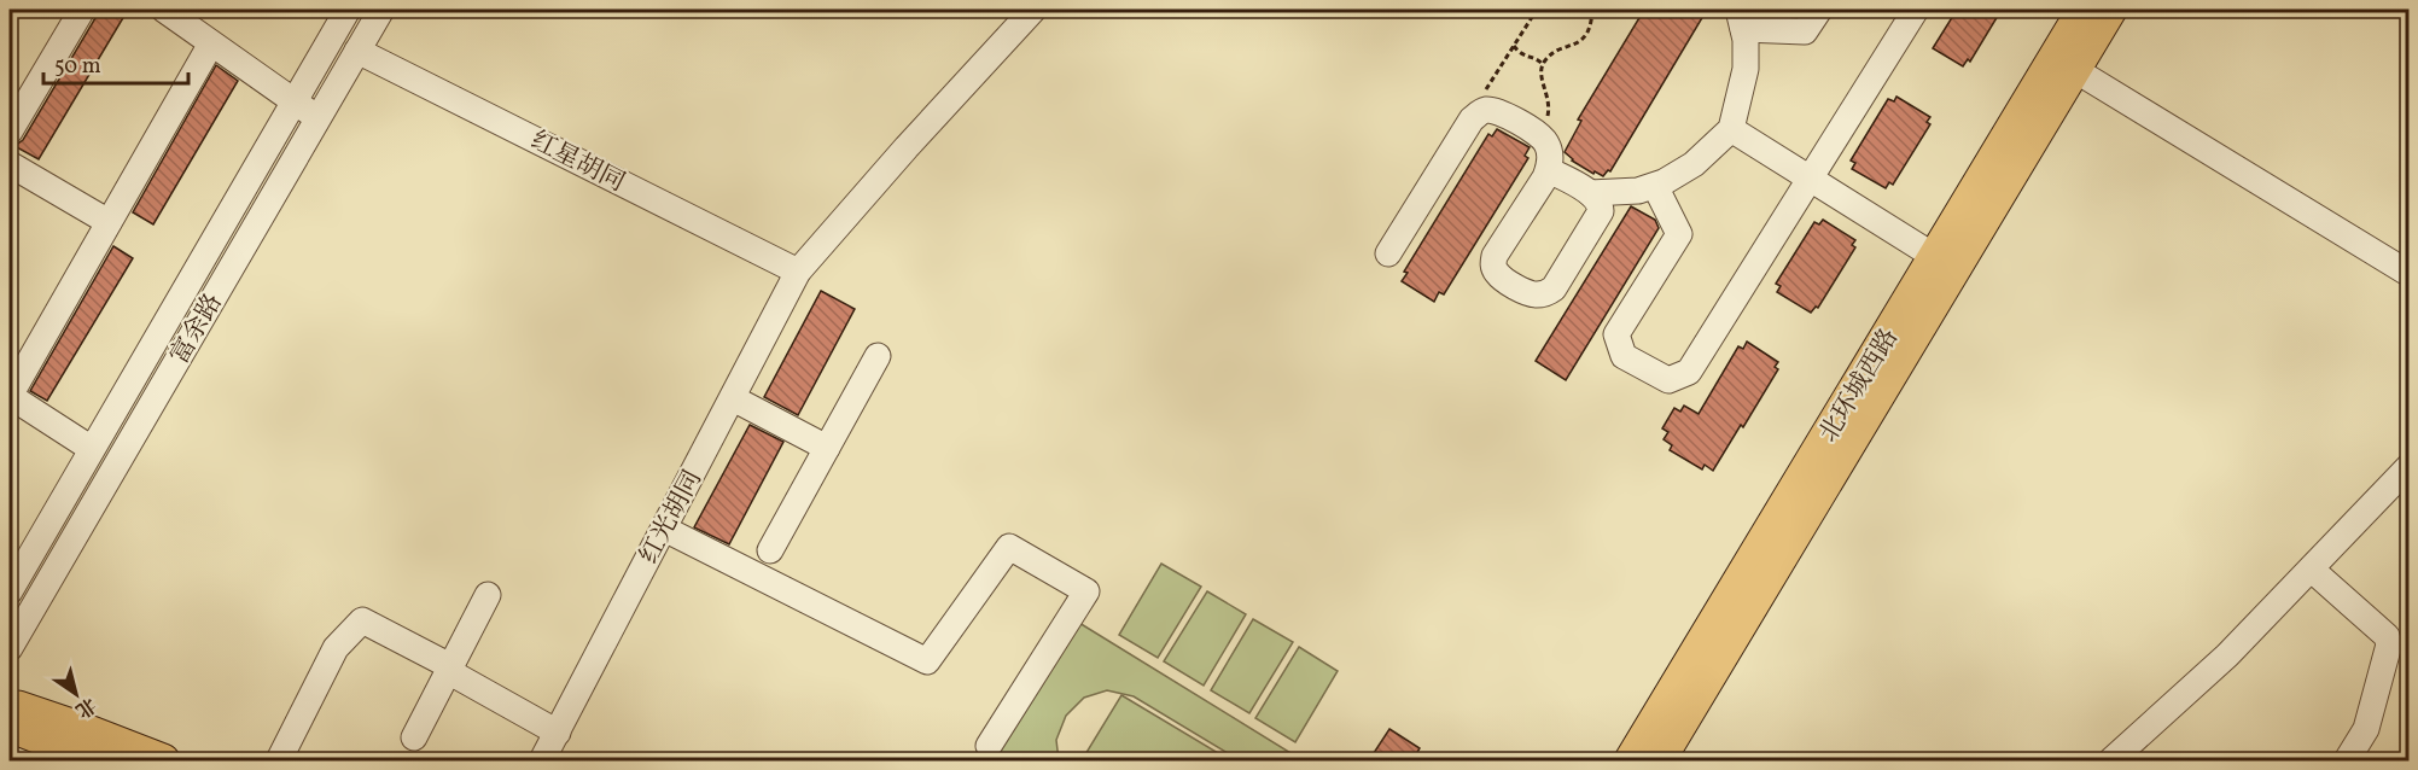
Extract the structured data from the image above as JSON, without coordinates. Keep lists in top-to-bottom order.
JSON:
{
  "streets": {
    "main road": ["北环城西路"],
    "street": ["红星胡同", "富余路", "红光胡同"]
  },
  "crossings": [
    ["红星胡同", "富余路"],
    ["红星胡同", "红光胡同"]
  ],
  "scale_bar": "50 m",
  "north": "bottom right"
}
